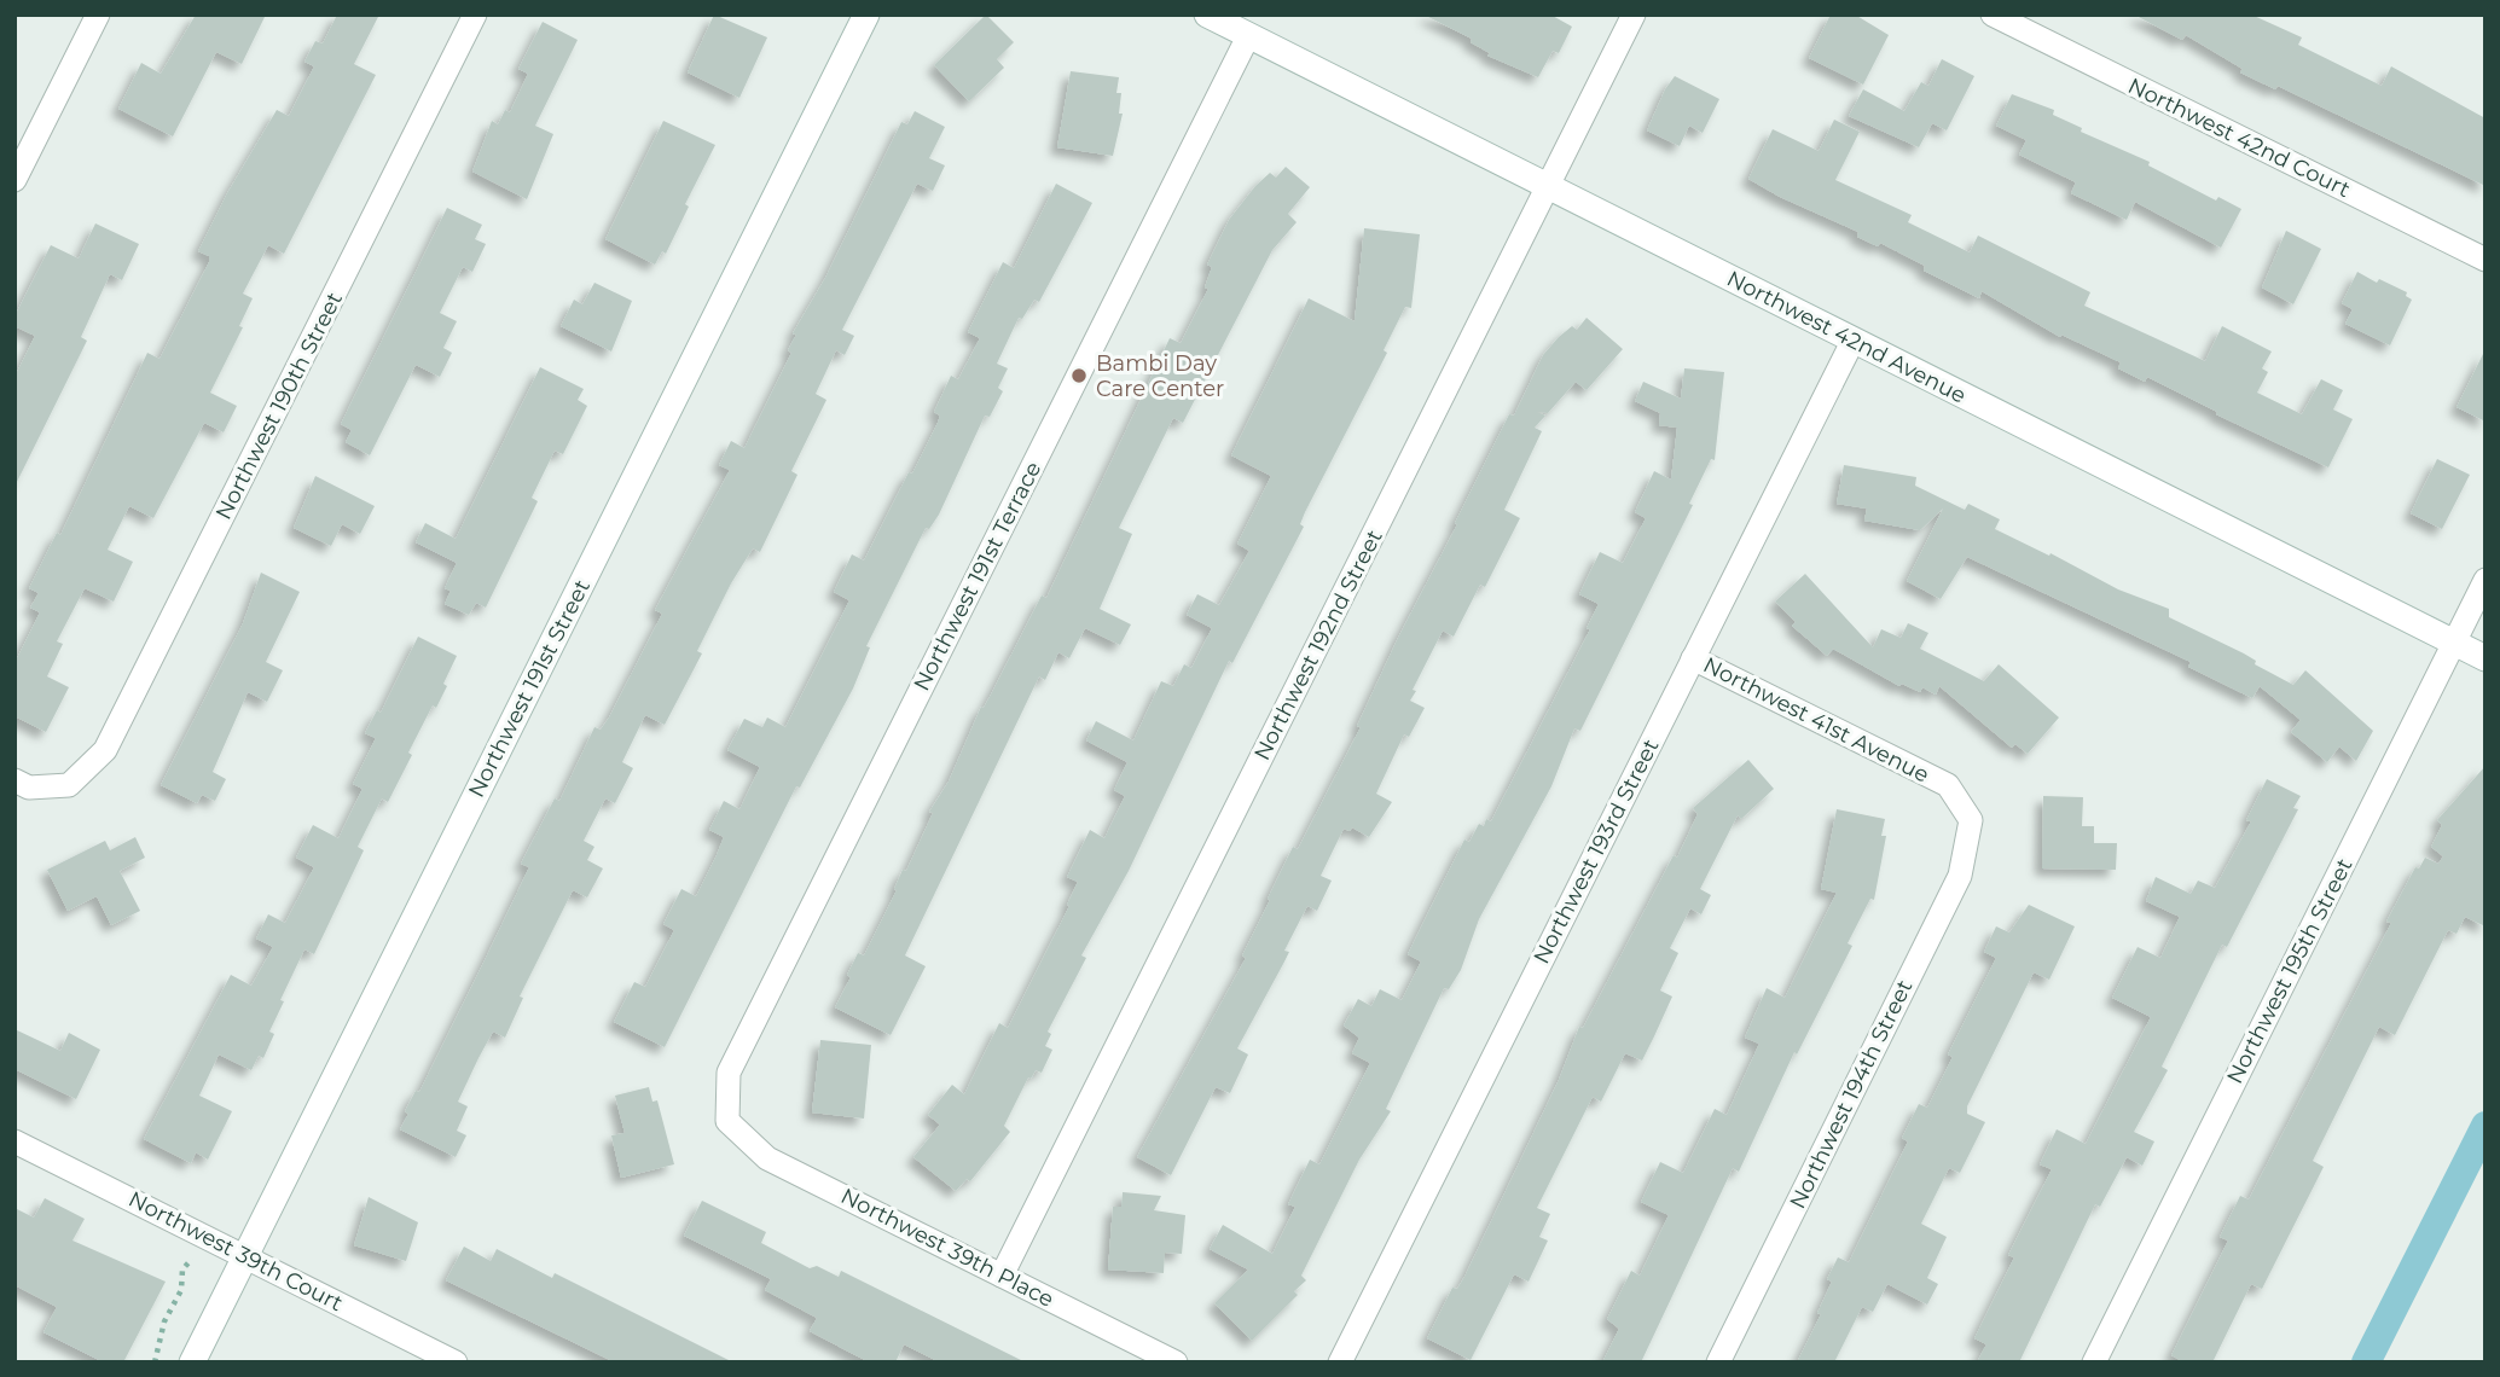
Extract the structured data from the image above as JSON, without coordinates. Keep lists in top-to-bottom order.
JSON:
{
  "streets": {
    "street": [
      "Northwest 42nd Court",
      "Northwest 42nd Avenue",
      "Northwest 190th Street",
      "Northwest 191st Terrace",
      "Northwest 192nd Street",
      "Northwest 191st Street",
      "Northwest 41st Avenue",
      "Northwest 193rd Street",
      "Northwest 195th Street",
      "Northwest 194th Street",
      "Northwest 39th Place",
      "Northwest 39th Court"
    ]
  },
  "crossings": [
    ["Northwest 42nd Avenue", "Northwest 191st Terrace"],
    ["Northwest 42nd Avenue", "Northwest 192nd Street"],
    ["Northwest 42nd Avenue", "Northwest 193rd Street"],
    ["Northwest 42nd Avenue", "Northwest 195th Street"],
    ["Northwest 191st Terrace", "Northwest 39th Place"],
    ["Northwest 192nd Street", "Northwest 39th Place"],
    ["Northwest 191st Street", "Northwest 39th Court"],
    ["Northwest 41st Avenue", "Northwest 193rd Street"],
    ["Northwest 41st Avenue", "Northwest 194th Street"]
  ],
  "places": ["Bambi Day Care Center"]
}
